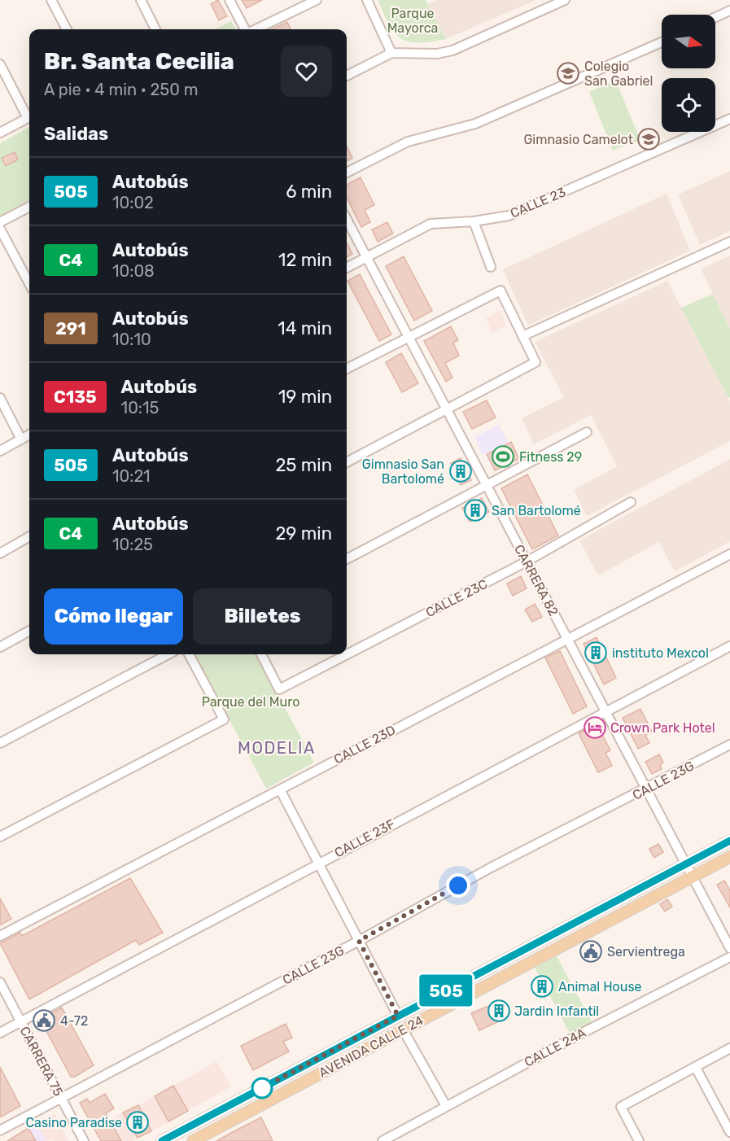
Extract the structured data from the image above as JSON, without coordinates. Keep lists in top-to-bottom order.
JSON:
{
  "streets": {
    "main road": ["AVENIDA CALLE 24"],
    "street": [
      "CALLE 23",
      "CARRERA 82",
      "CALLE 23C",
      "CALLE 23D",
      "CALLE 23G",
      "CALLE 23F",
      "CALLE 24A",
      "CARRERA 75"
    ]
  },
  "crossings": [
    ["CALLE 23", "CARRERA 82"],
    ["CARRERA 82", "CALLE 23C"],
    ["CARRERA 82", "CALLE 23D"],
    ["CARRERA 82", "CALLE 23G"],
    ["CARRERA 82", "CALLE 23F"],
    ["CARRERA 82", "AVENIDA CALLE 24"],
    ["CALLE 23G", "CARRERA 75"],
    ["CALLE 23F", "CARRERA 75"]
  ],
  "districts": ["MODELIA"],
  "parks": ["Parque Mayorca", "Parque del Muro"],
  "places": {
    "school or university": ["Colegio San Gabriel", "Gimnasio Camelot"],
    "sports": ["Fitness 29"],
    "building": [
      "Gimnasio San Bartolomé",
      "San Bartolomé",
      "instituto Mexcol",
      "Animal House",
      "Jardin Infantil",
      "Casino Paradise"
    ],
    "hotel": ["Crown Park Hotel"],
    "public building": ["Servientrega", "4-72"]
  },
  "lines": ["bus line 505"],
  "north": "right",
  "page": {
    "on_map": "505",
    "heading": [
      ["Br. Santa Cecilia", "A pie · 4 min · 250 m"],
      "Salidas"
    ],
    "list": [
      {
        "mark": "505",
        "name": "Autobús",
        "note": "10:02",
        "value": "6 min"
      },
      {
        "mark": "C4",
        "name": "Autobús",
        "note": "10:08",
        "value": "12 min"
      },
      {
        "mark": "291",
        "name": "Autobús",
        "note": "10:10",
        "value": "14 min"
      },
      {
        "mark": "C135",
        "name": "Autobús",
        "note": "10:15",
        "value": "19 min"
      },
      {
        "mark": "505",
        "name": "Autobús",
        "note": "10:21",
        "value": "25 min"
      },
      {
        "mark": "C4",
        "name": "Autobús",
        "note": "10:25",
        "value": "29 min"
      }
    ],
    "buttons": ["Cómo llegar", "Billetes"]
  }
}
